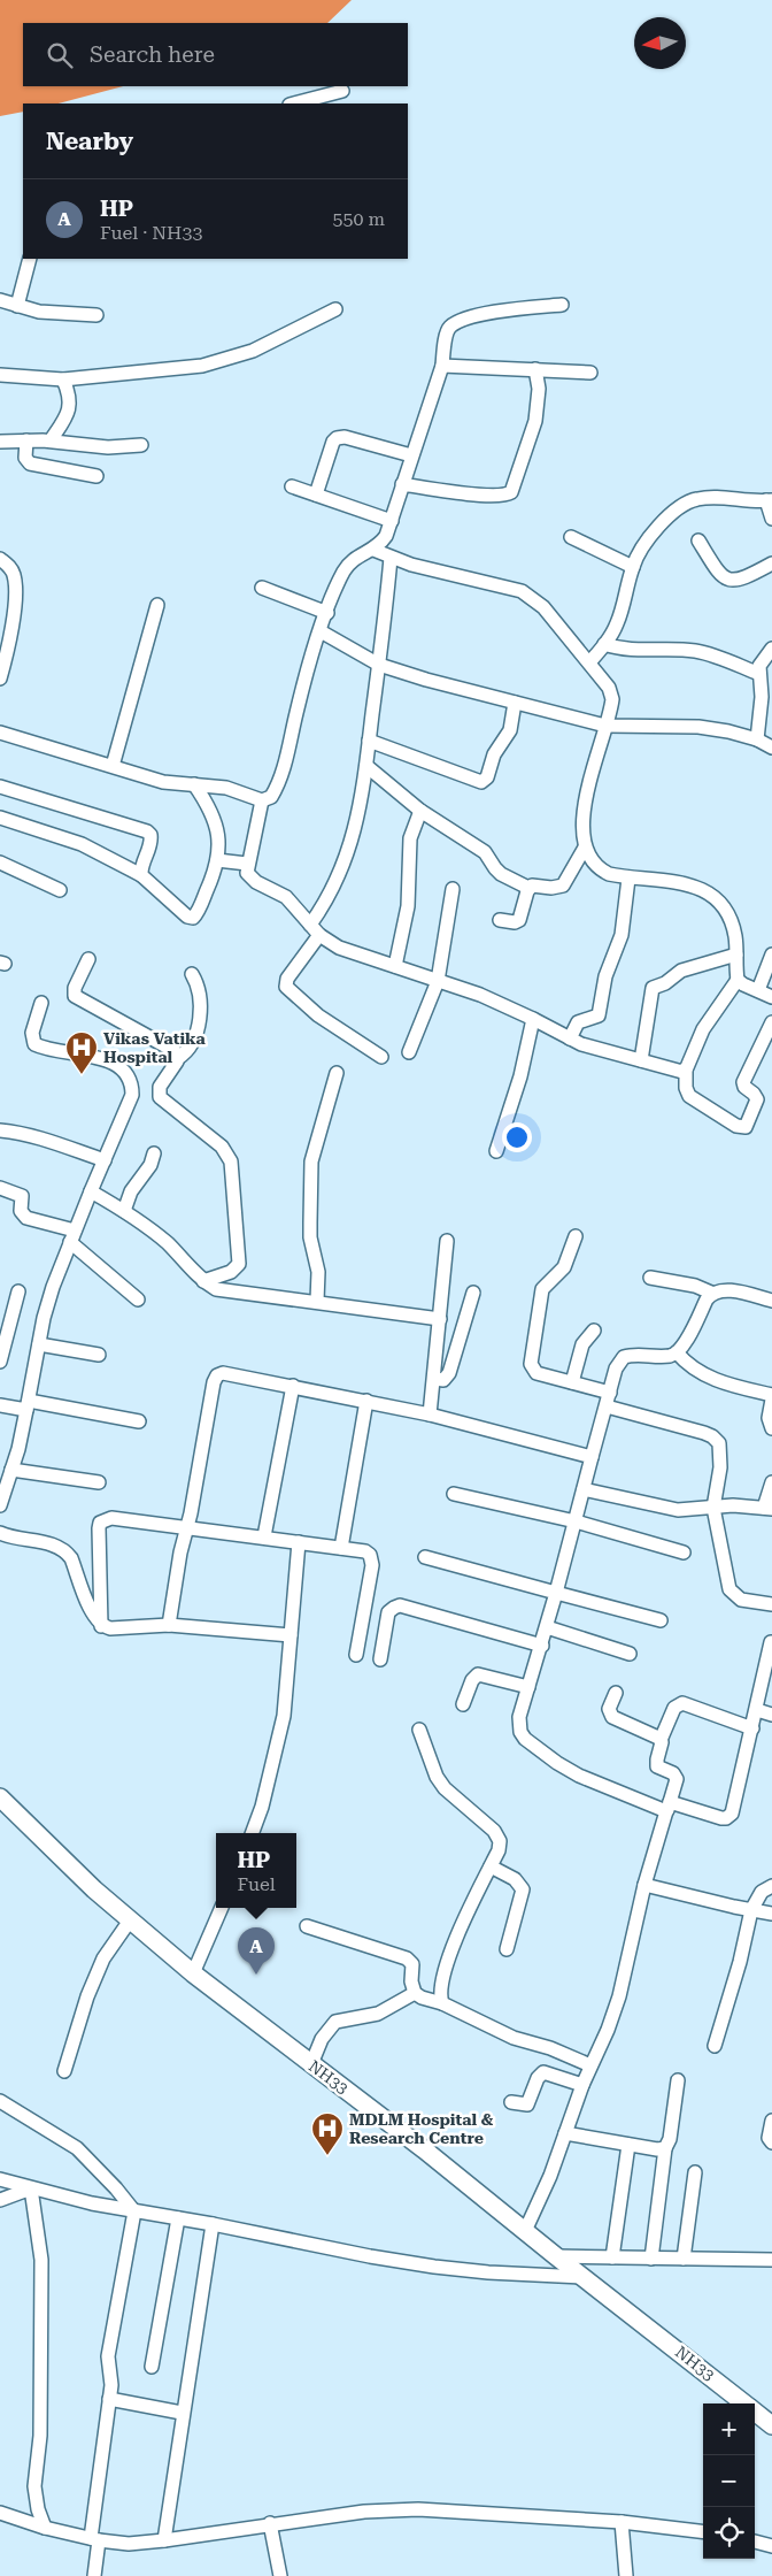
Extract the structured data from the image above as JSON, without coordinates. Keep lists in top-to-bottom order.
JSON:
{
  "streets": {
    "main road": ["NH33"]
  },
  "places": {
    "hospital": ["Vikas Vatika Hospital", "MDLM Hospital & Research Centre"]
  },
  "north": "left",
  "page": {
    "search": "Search here",
    "heading": "Nearby",
    "list": [
      {
        "mark": "A",
        "name": "HP",
        "note": "Fuel · NH33",
        "value": "550 m"
      }
    ],
    "popup": ["HP", "Fuel"],
    "pins": "A",
    "map_buttons": ["+", "−"]
  }
}
